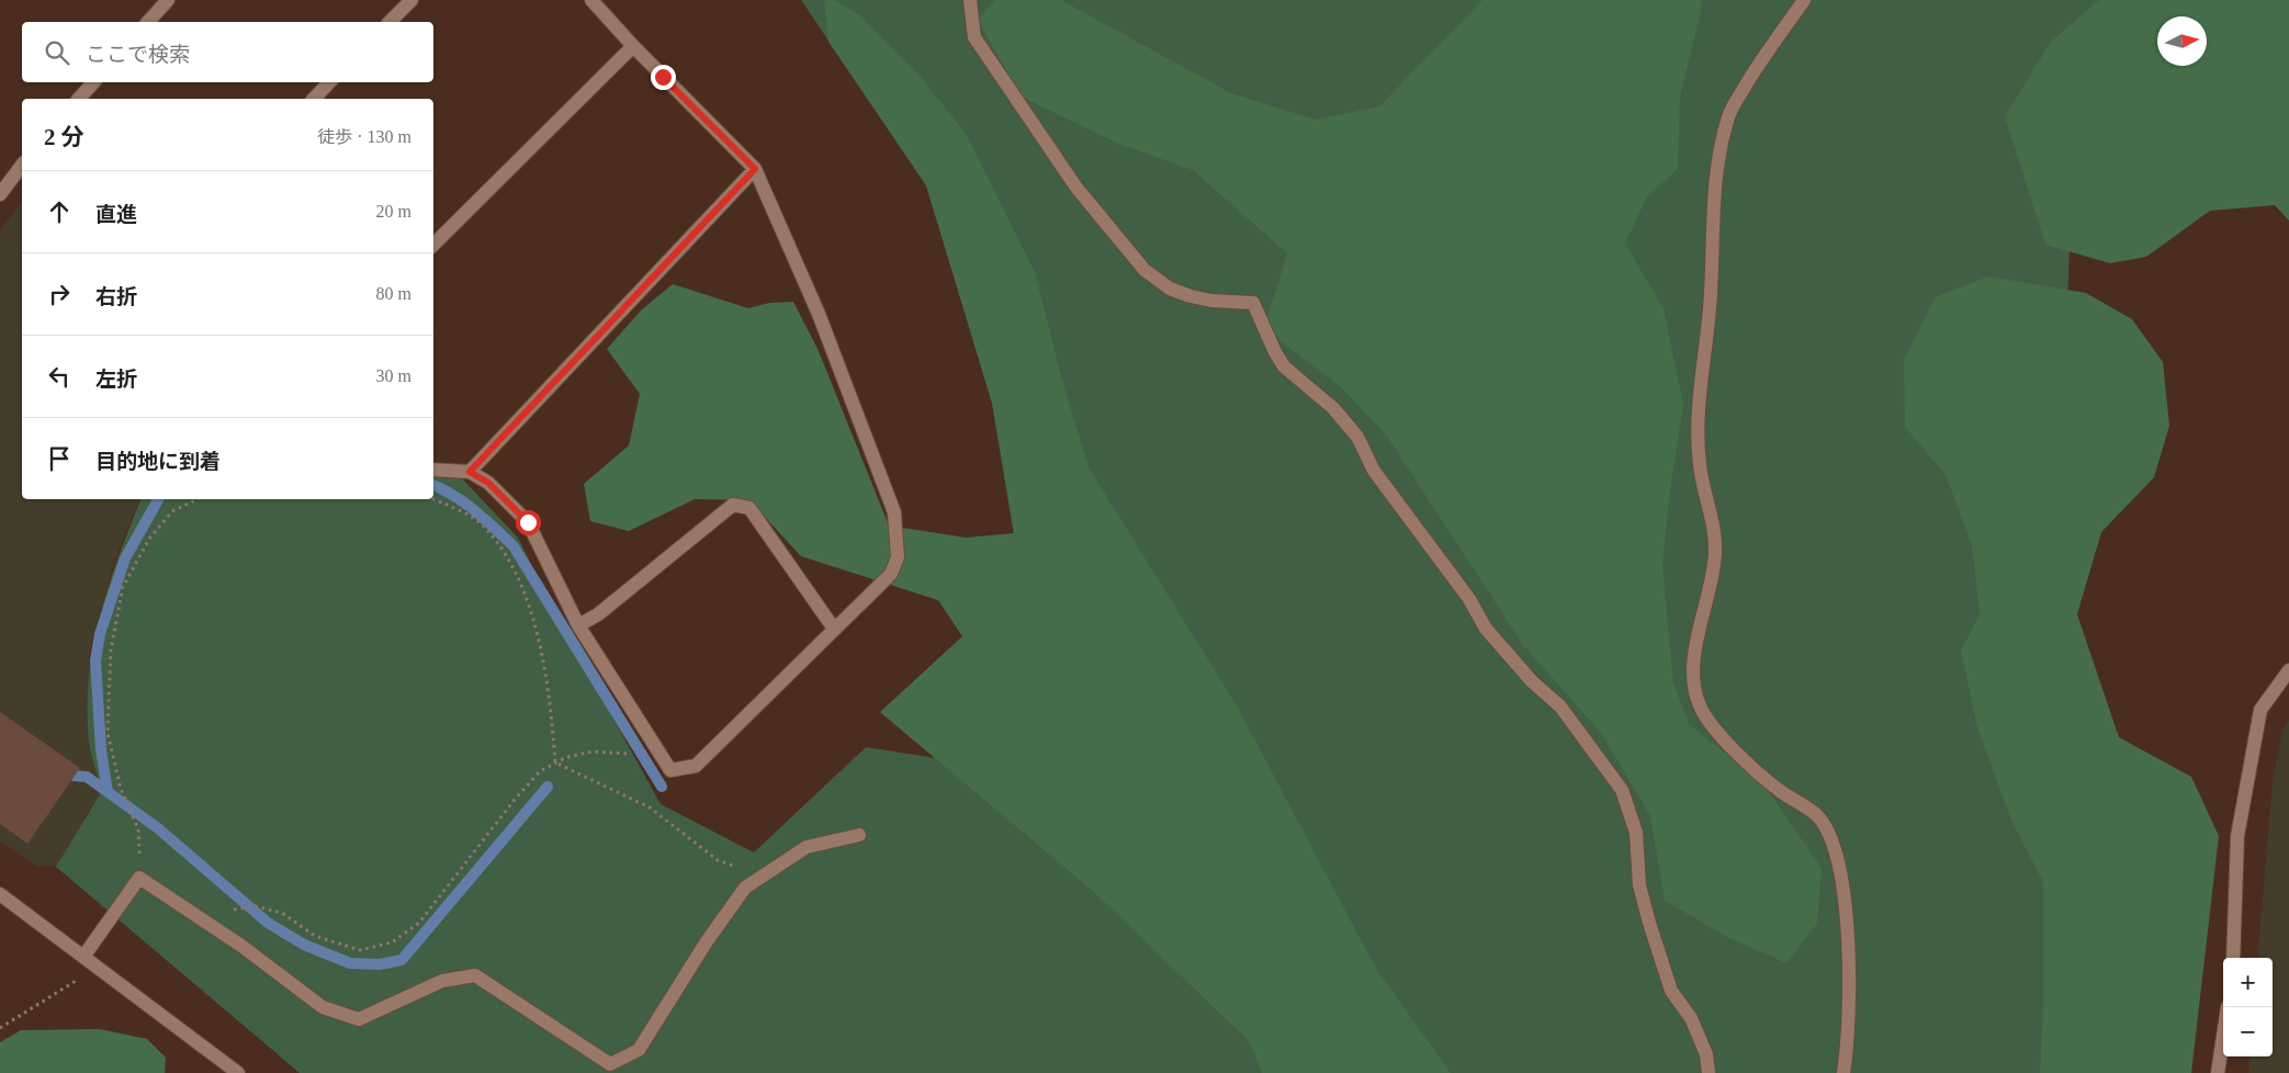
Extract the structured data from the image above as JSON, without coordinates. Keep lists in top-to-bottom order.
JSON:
{
  "north": "right",
  "page": {
    "search": "ここで検索",
    "heading": ["2 分", "徒歩 · 130 m"],
    "list": [
      ["直進", "20 m"],
      ["右折", "80 m"],
      ["左折", "30 m"],
      "目的地に到着"
    ],
    "map_buttons": ["+", "−"]
  }
}
